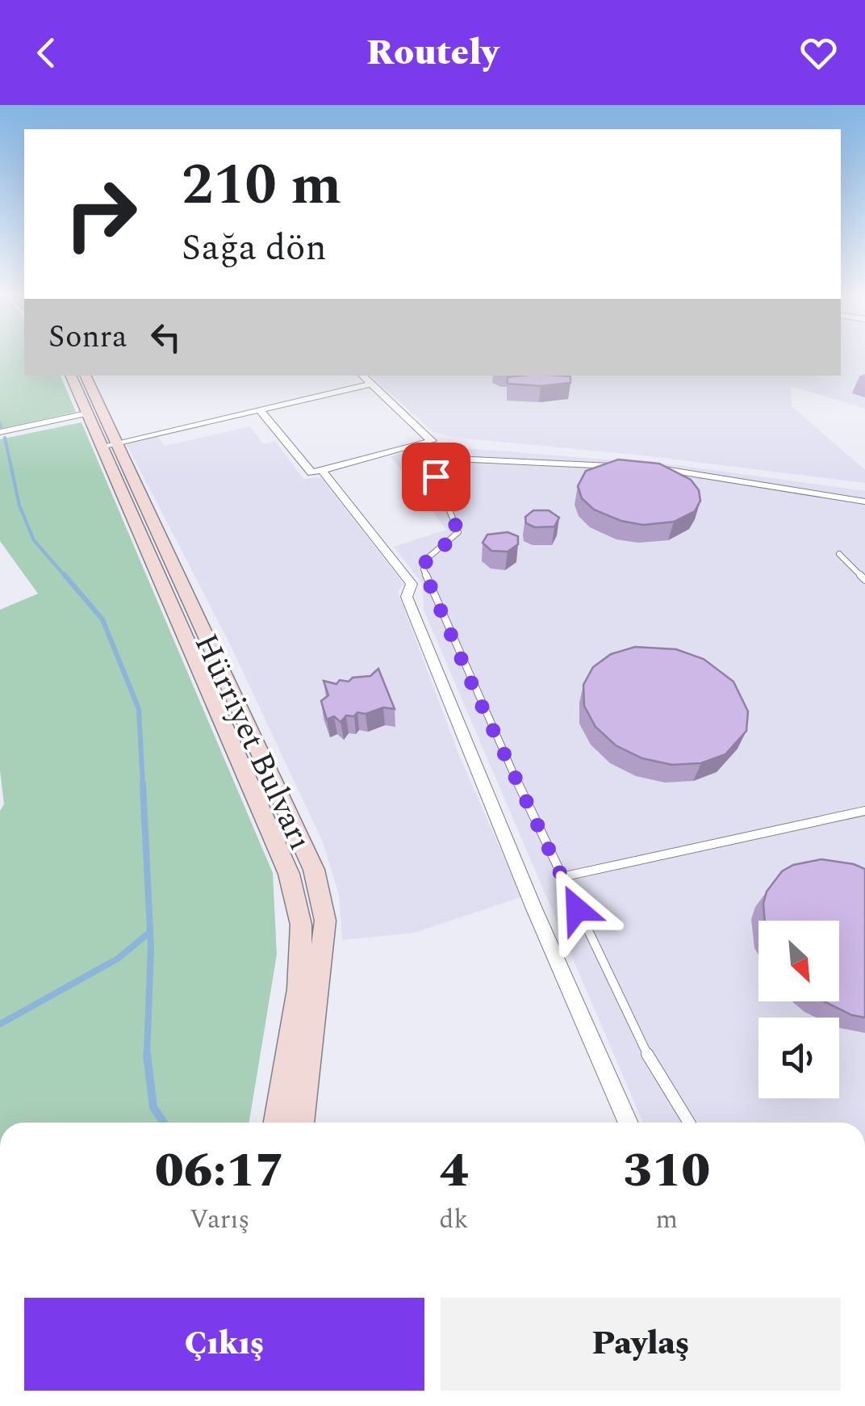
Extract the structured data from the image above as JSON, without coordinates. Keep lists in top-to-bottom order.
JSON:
{
  "streets": {
    "main road": ["Hürriyet Bulvarı"]
  },
  "north": "bottom right",
  "page": {
    "header": "Routely",
    "turn": ["210 m", "Sağa dön"],
    "then": "Sonra",
    "eta": [
      "06:17",
      "Varış",
      "4",
      "dk",
      "310",
      "m"
    ],
    "buttons": ["Çıkış", "Paylaş"]
  }
}
